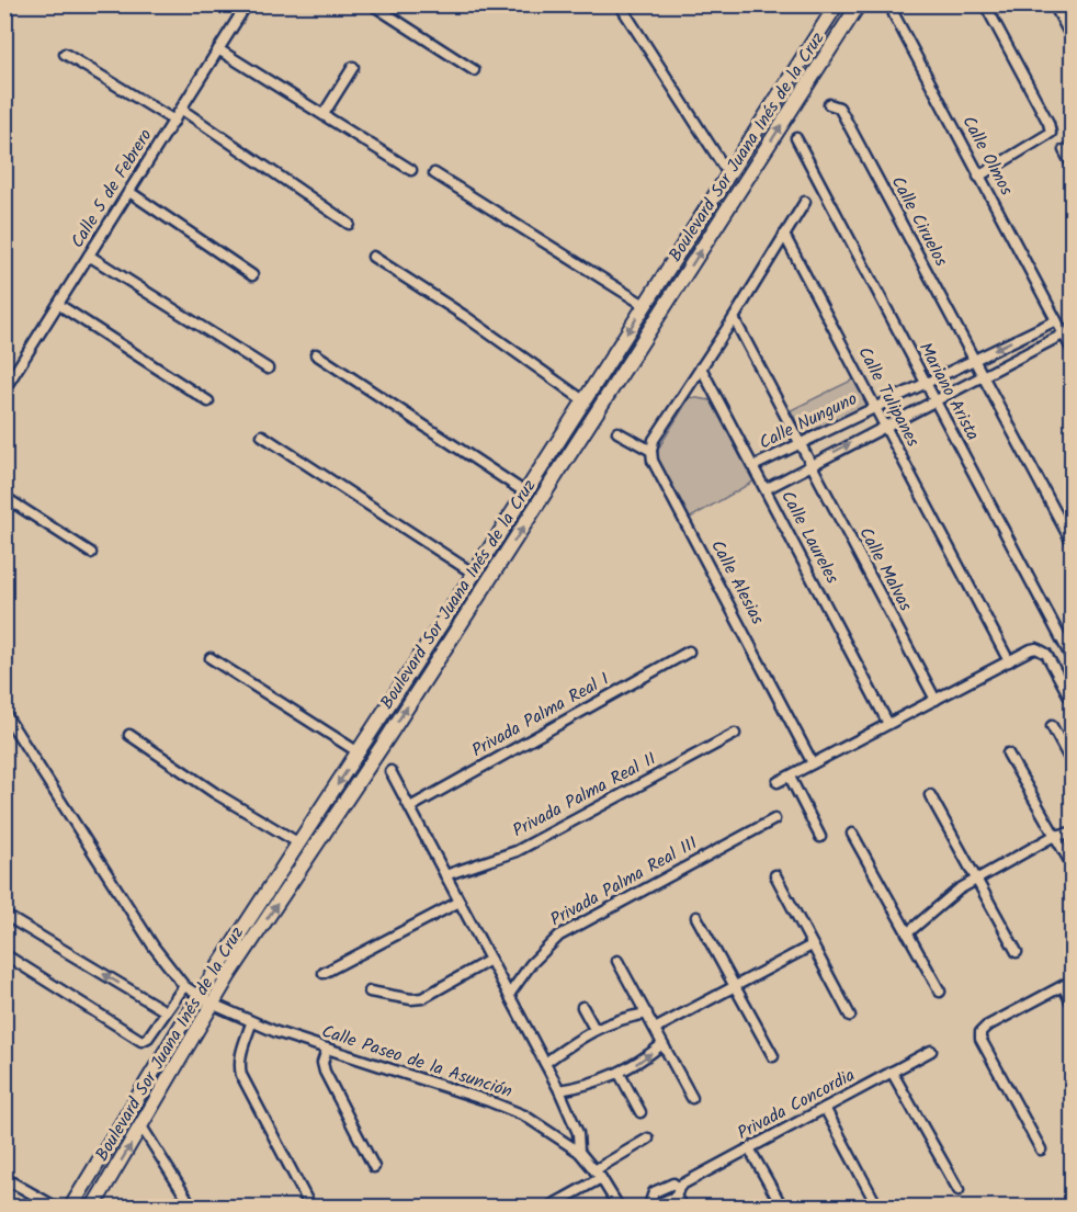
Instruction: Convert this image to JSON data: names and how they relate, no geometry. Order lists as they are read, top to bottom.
{
  "streets": {
    "main road": ["Boulevard Sor Juana Inés de la Cruz"],
    "street": [
      "Calle Olmos",
      "Calle 5 de Febrero",
      "Calle Ciruelos",
      "Mariano Arista",
      "Calle Tulipanes",
      "Calle Nunguno",
      "Calle Laureles",
      "Calle Malvas",
      "Calle Alesias",
      "Privada Palma Real I",
      "Privada Palma Real II",
      "Privada Palma Real III",
      "Calle Paseo de la Asunción",
      "Privada Concordia"
    ]
  },
  "crossings": [
    ["Boulevard Sor Juana Inés de la Cruz", "Calle Paseo de la Asunción"],
    ["Calle Olmos", "Calle Nunguno"],
    ["Calle Ciruelos", "Calle Nunguno"],
    ["Mariano Arista", "Calle Nunguno"],
    ["Calle Tulipanes", "Calle Nunguno"],
    ["Calle Nunguno", "Calle Laureles"],
    ["Calle Nunguno", "Calle Malvas"]
  ]
}
